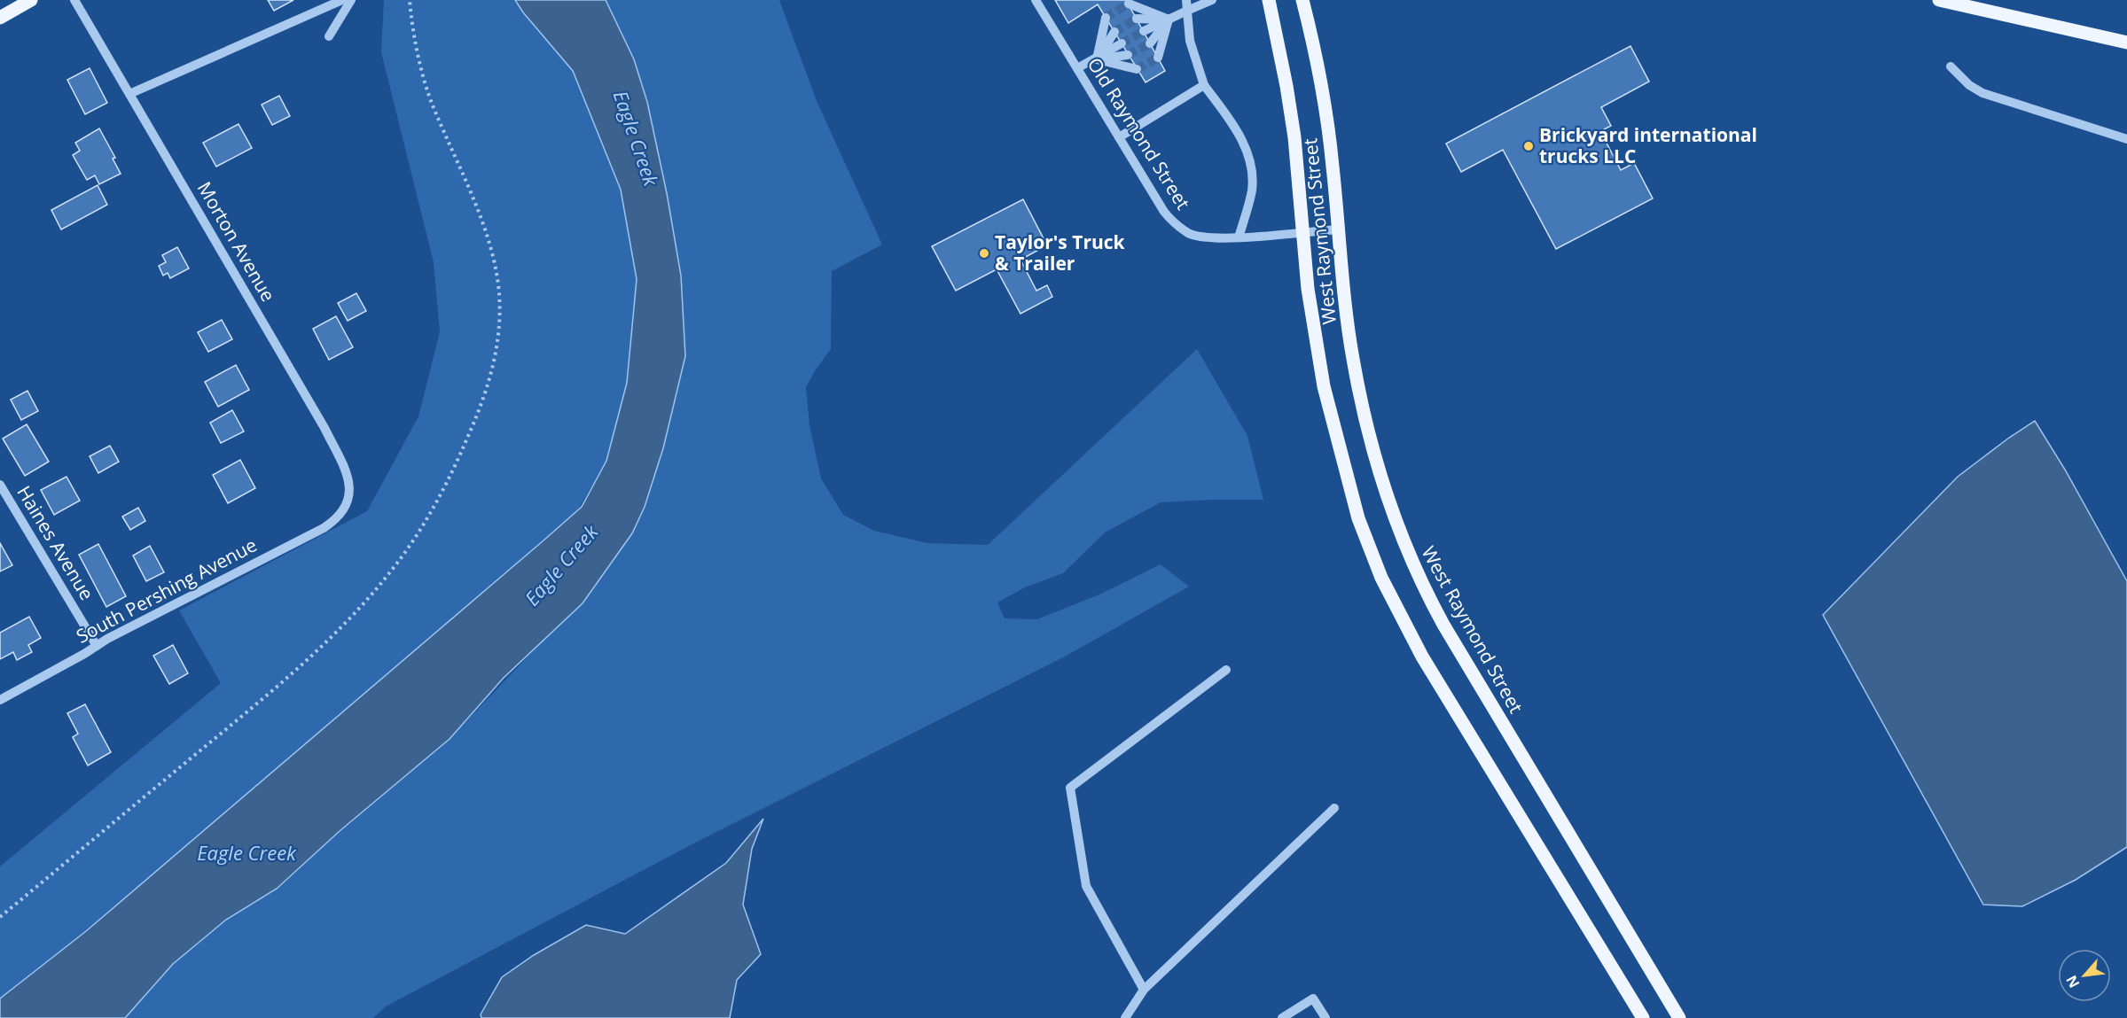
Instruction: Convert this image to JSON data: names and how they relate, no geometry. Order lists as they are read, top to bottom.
{
  "streets": {
    "main road": ["West Raymond Street"],
    "street": [
      "Old Raymond Street",
      "Morton Avenue",
      "Haines Avenue",
      "South Pershing Avenue"
    ]
  },
  "crossings": [
    ["Old Raymond Street", "West Raymond Street"],
    ["Morton Avenue", "South Pershing Avenue"],
    ["Haines Avenue", "South Pershing Avenue"]
  ],
  "water": ["Eagle Creek"],
  "places": ["Brickyard international trucks LLC", "Taylor's Truck & Trailer"],
  "north": "bottom left"
}
